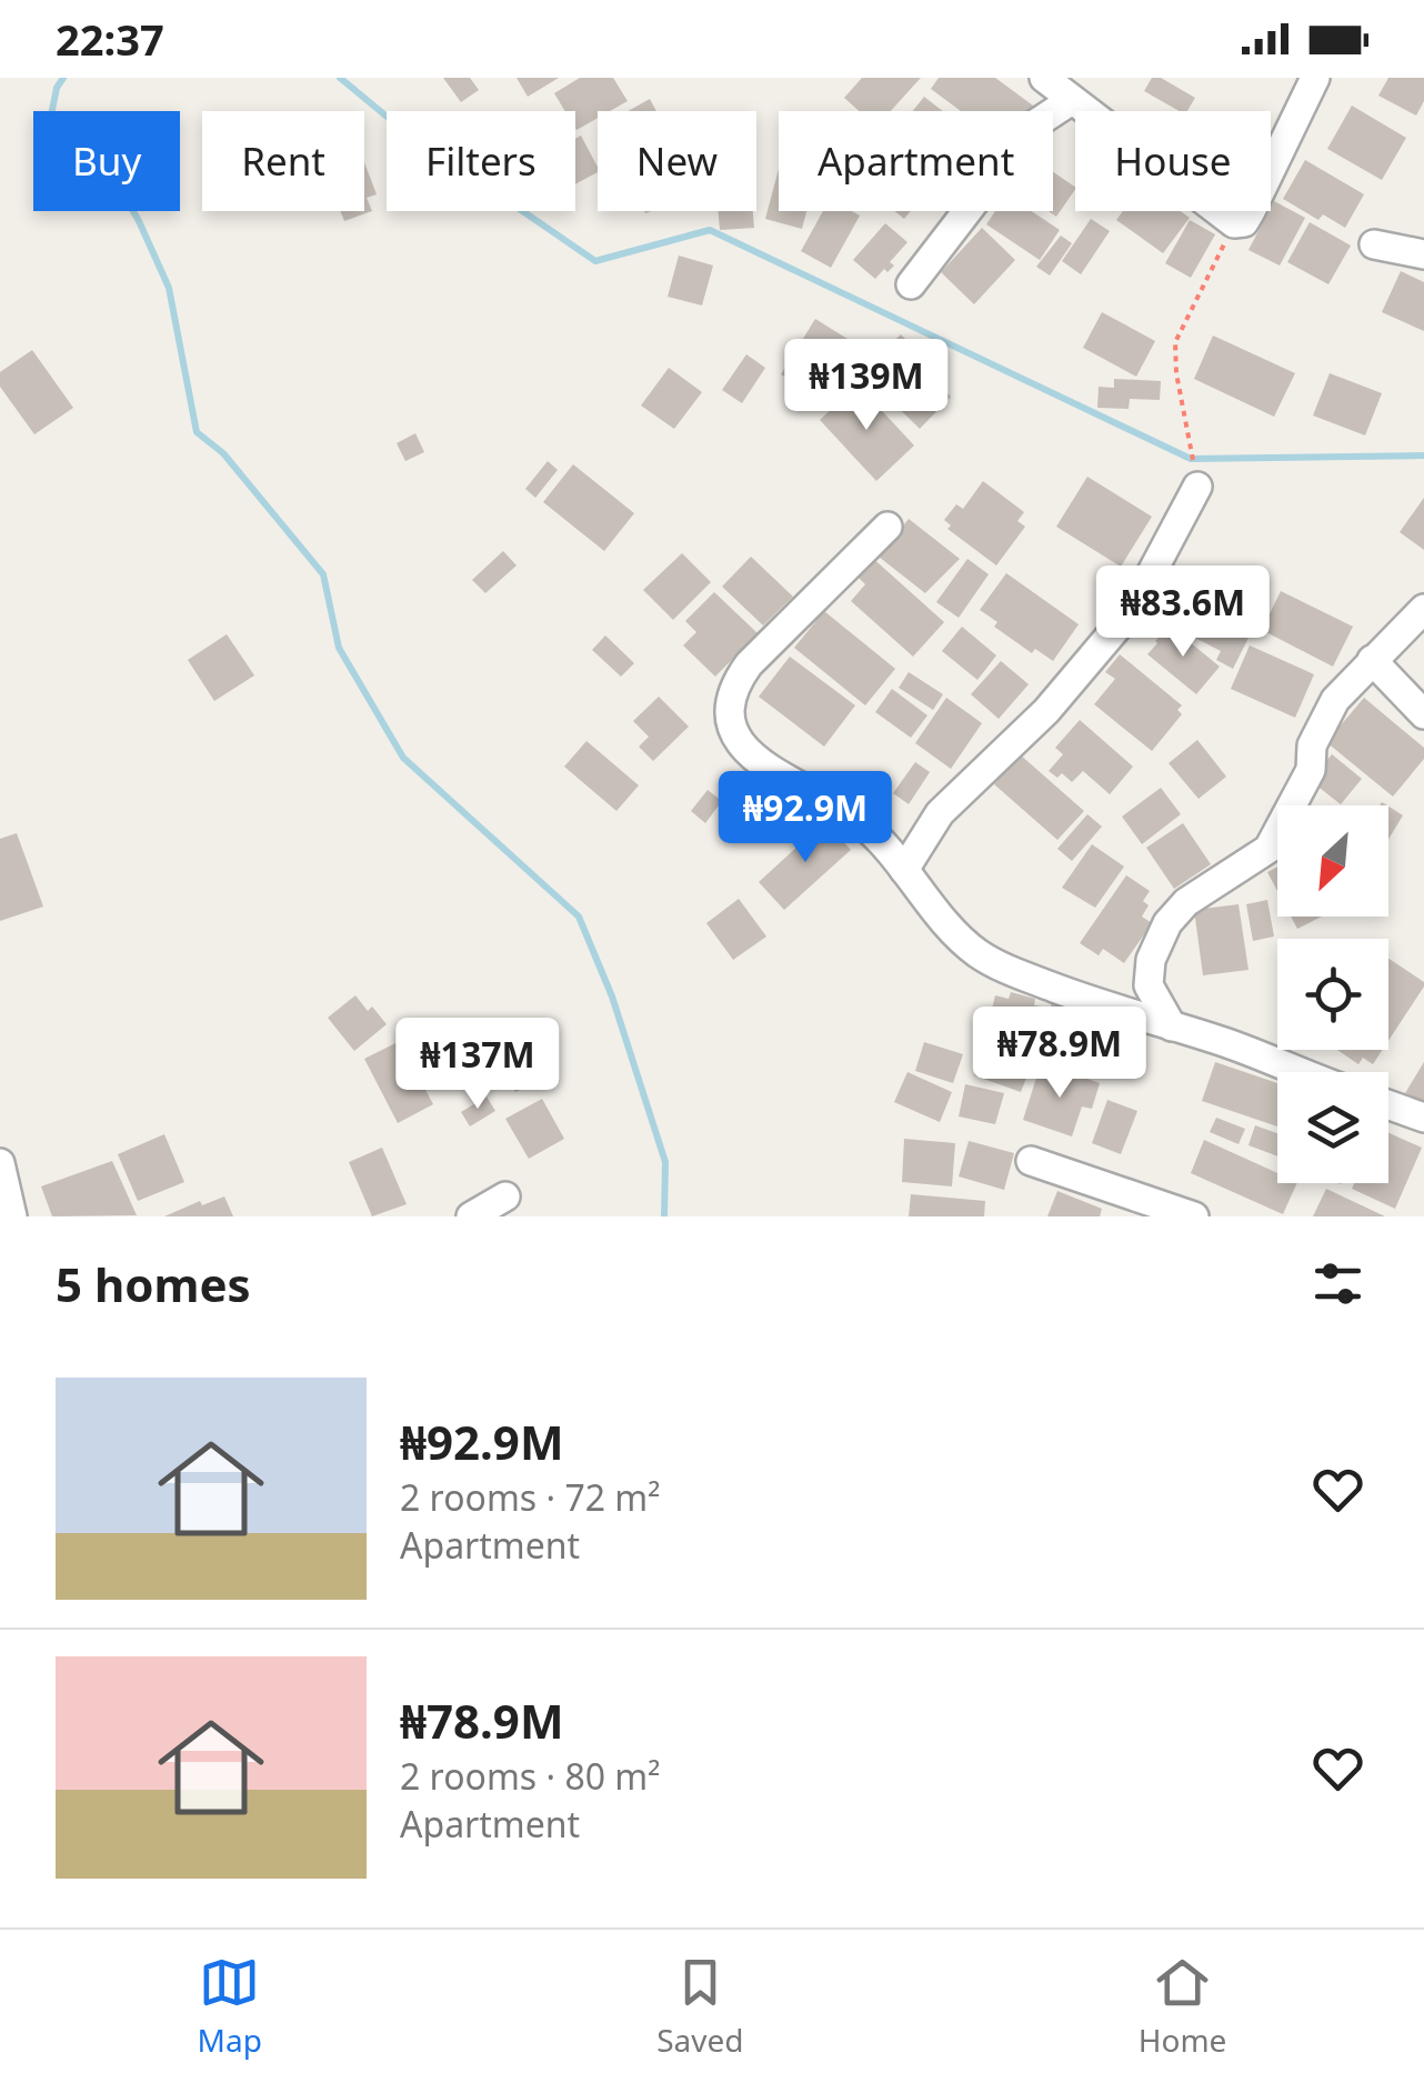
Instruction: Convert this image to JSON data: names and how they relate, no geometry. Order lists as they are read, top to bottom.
{
  "north": "bottom left",
  "page": {
    "status": "22:37",
    "chip": [
      "Buy",
      "Rent",
      "Filters",
      "New",
      "Apartment",
      "House"
    ],
    "price": [
      "₦139M",
      "₦83.6M",
      "₦92.9M",
      "₦78.9M",
      "₦137M"
    ],
    "heading": "5 homes",
    "list": [
      {
        "name": "₦92.9M",
        "note": "2 rooms · 72 m² · Apartment"
      },
      {
        "name": "₦78.9M",
        "note": "2 rooms · 80 m² · Apartment"
      }
    ],
    "tabs": ["Map", "Saved", "Home"]
  }
}
